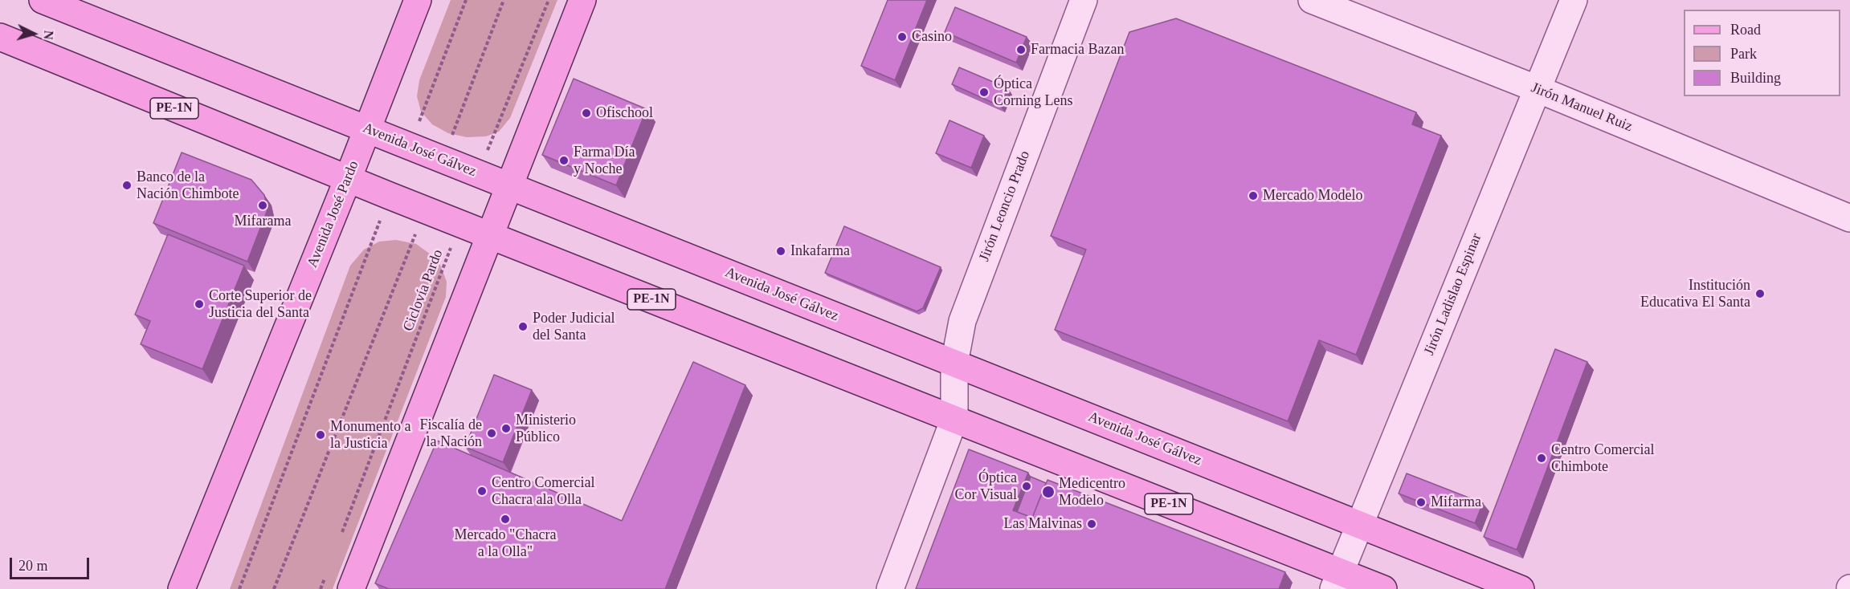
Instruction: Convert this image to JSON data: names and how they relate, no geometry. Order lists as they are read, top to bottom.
{
  "streets": {
    "main road": ["PE-1N", "Avenida José Gálvez", "Avenida José Pardo"],
    "street": ["Jirón Manuel Ruiz", "Jirón Leoncio Prado", "Jirón Ladislao Espinar"],
    "path": ["Ciclovía Pardo"]
  },
  "crossings": [
    ["Jirón Manuel Ruiz", "Jirón Ladislao Espinar"],
    ["PE-1N", "Jirón Leoncio Prado"],
    ["PE-1N", "Avenida José Pardo"],
    ["PE-1N", "Ciclovía Pardo"],
    ["PE-1N", "Jirón Ladislao Espinar"],
    ["Avenida José Gálvez", "Jirón Leoncio Prado"],
    ["Avenida José Gálvez", "Avenida José Pardo"],
    ["Avenida José Gálvez", "Jirón Ladislao Espinar"]
  ],
  "places": [
    "Casino",
    "Farmacia Bazan",
    "Óptica Corning Lens",
    "Ofischool",
    "Farma Día y Noche",
    "Banco de la Nación Chimbote",
    "Mercado Modelo",
    "Mifarama",
    "Inkafarma",
    "Institución Educativa El Santa",
    "Corte Superior de Justicia del Santa",
    "Poder Judicial del Santa",
    "Ministerio Público",
    "Fiscalía de la Nación",
    "Monumento a la Justicia",
    "Centro Comercial Chimbote",
    "Óptica Cor Visual",
    "Centro Comercial Chacra ala Olla",
    "Medicentro Modelo",
    "Mifarma",
    "Mercado \"Chacra a la Olla\"",
    "Las Malvinas"
  ],
  "legend": ["Road", "Park", "Building"],
  "scale_bar": "20 m",
  "north": "right"
}
